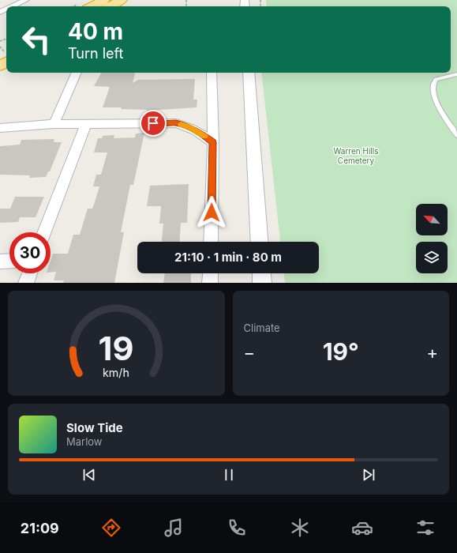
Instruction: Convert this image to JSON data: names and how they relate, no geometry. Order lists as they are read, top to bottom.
{
  "parks": ["Warren Hills Cemetery"],
  "north": "top left",
  "page": {
    "turn": ["40 m", "Turn left"],
    "limit": "30",
    "trip": "21:10 · 1 min · 80 m",
    "tile": "Climate",
    "heat": ["−", "19°", "+"],
    "song": ["Slow Tide", "Marlow"],
    "tabs": "21:09",
    "gauge": ["19", "km/h"]
  }
}
